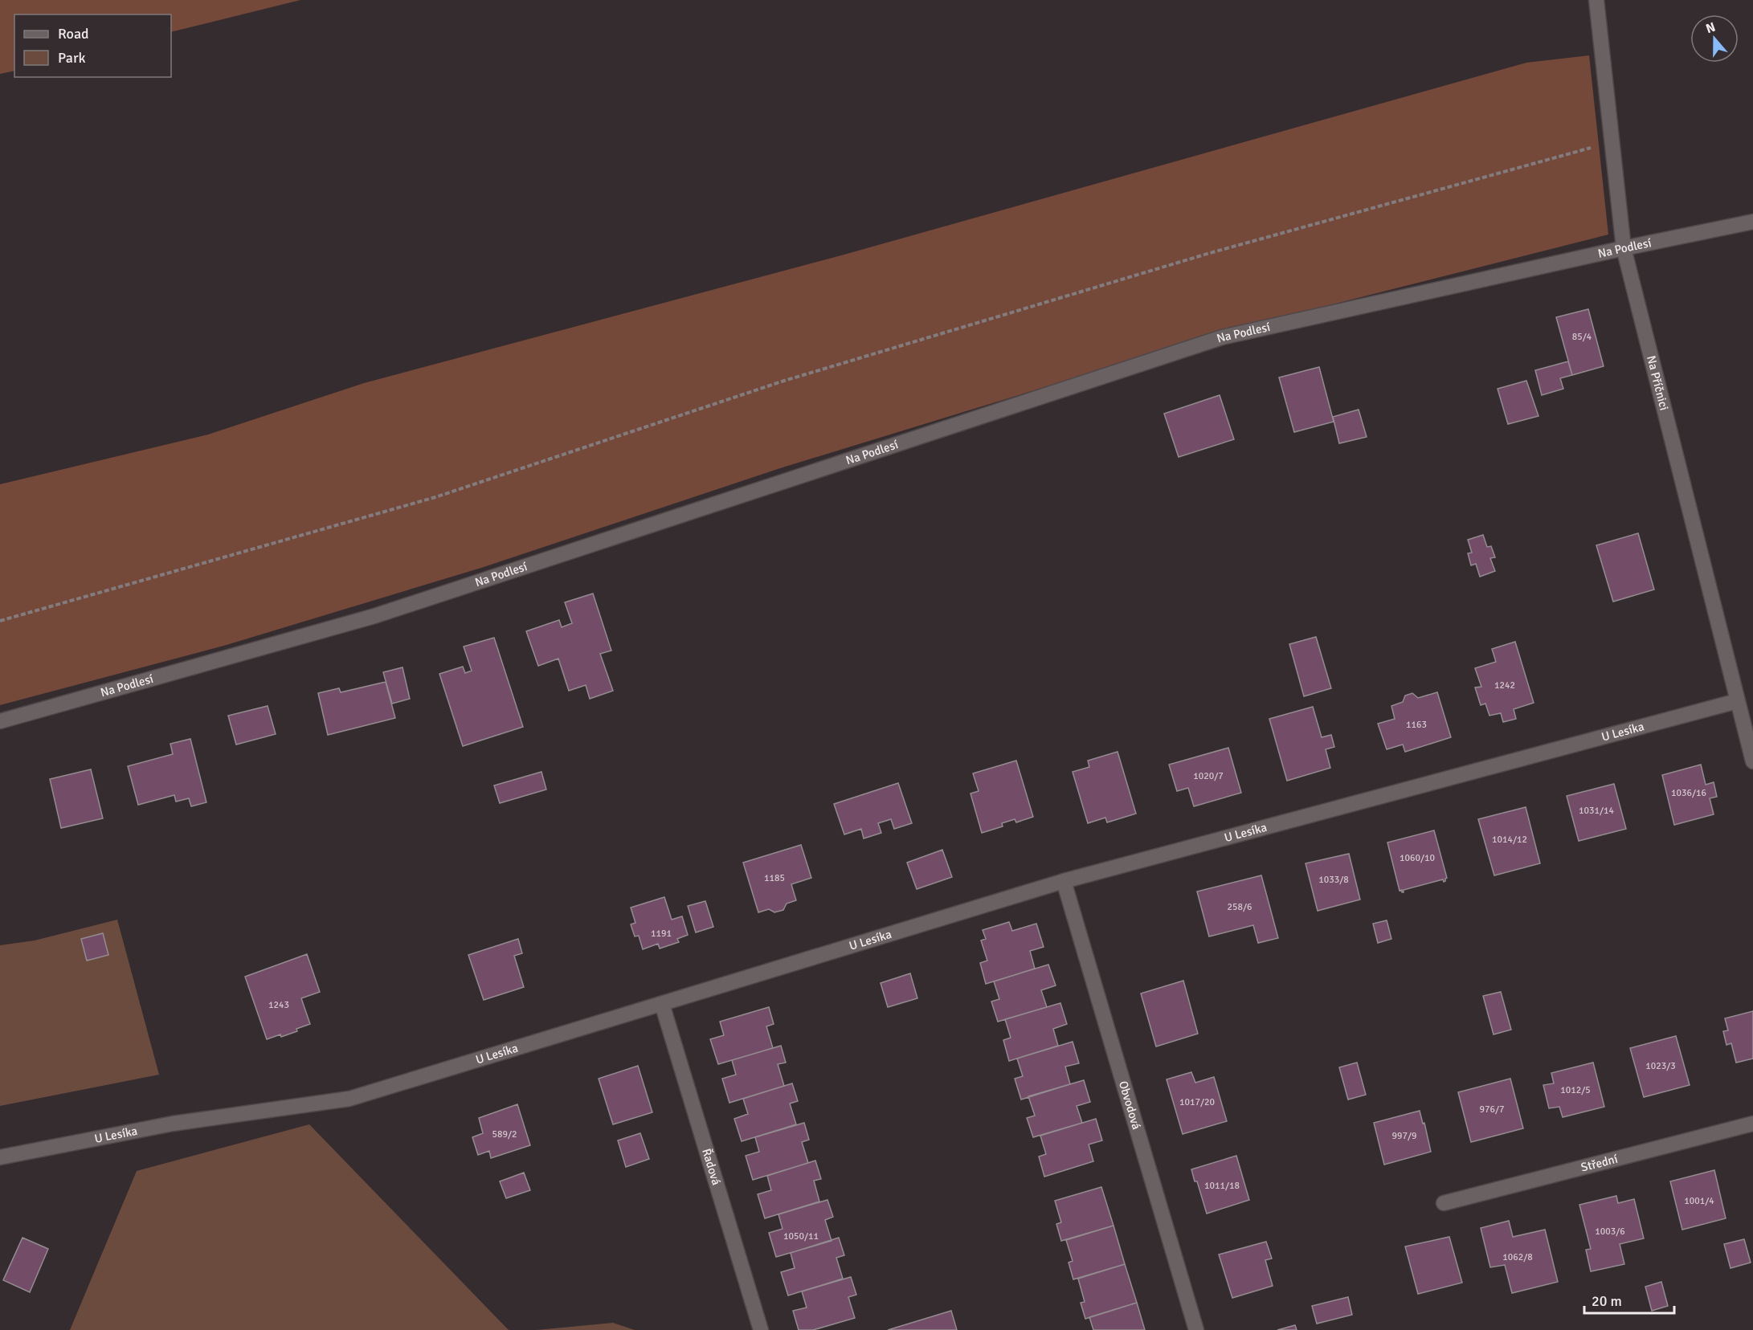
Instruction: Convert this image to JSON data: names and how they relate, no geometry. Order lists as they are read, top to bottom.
{
  "streets": {
    "street": [
      "Na Podlesí",
      "Na Příčnici",
      "U Lesíka",
      "Obvodová",
      "Střední",
      "Řadová"
    ]
  },
  "crossings": [
    ["Na Podlesí", "Na Příčnici"],
    ["Na Příčnici", "U Lesíka"],
    ["U Lesíka", "Obvodová"],
    ["U Lesíka", "Řadová"]
  ],
  "house_numbers": [
    "85/4",
    "1242",
    "1163",
    "1020/7",
    "1036/16",
    "1031/14",
    "1014/12",
    "1060/10",
    "1185",
    "1033/8",
    "258/6",
    "1191",
    "1243",
    "1023/3",
    "1012/5",
    "1017/20",
    "976/7",
    "589/2",
    "997/9",
    "1011/18",
    "1001/4",
    "1003/6",
    "1050/11",
    "1062/8"
  ],
  "legend": ["Road", "Park"],
  "scale_bar": "20 m",
  "north": "top"
}
